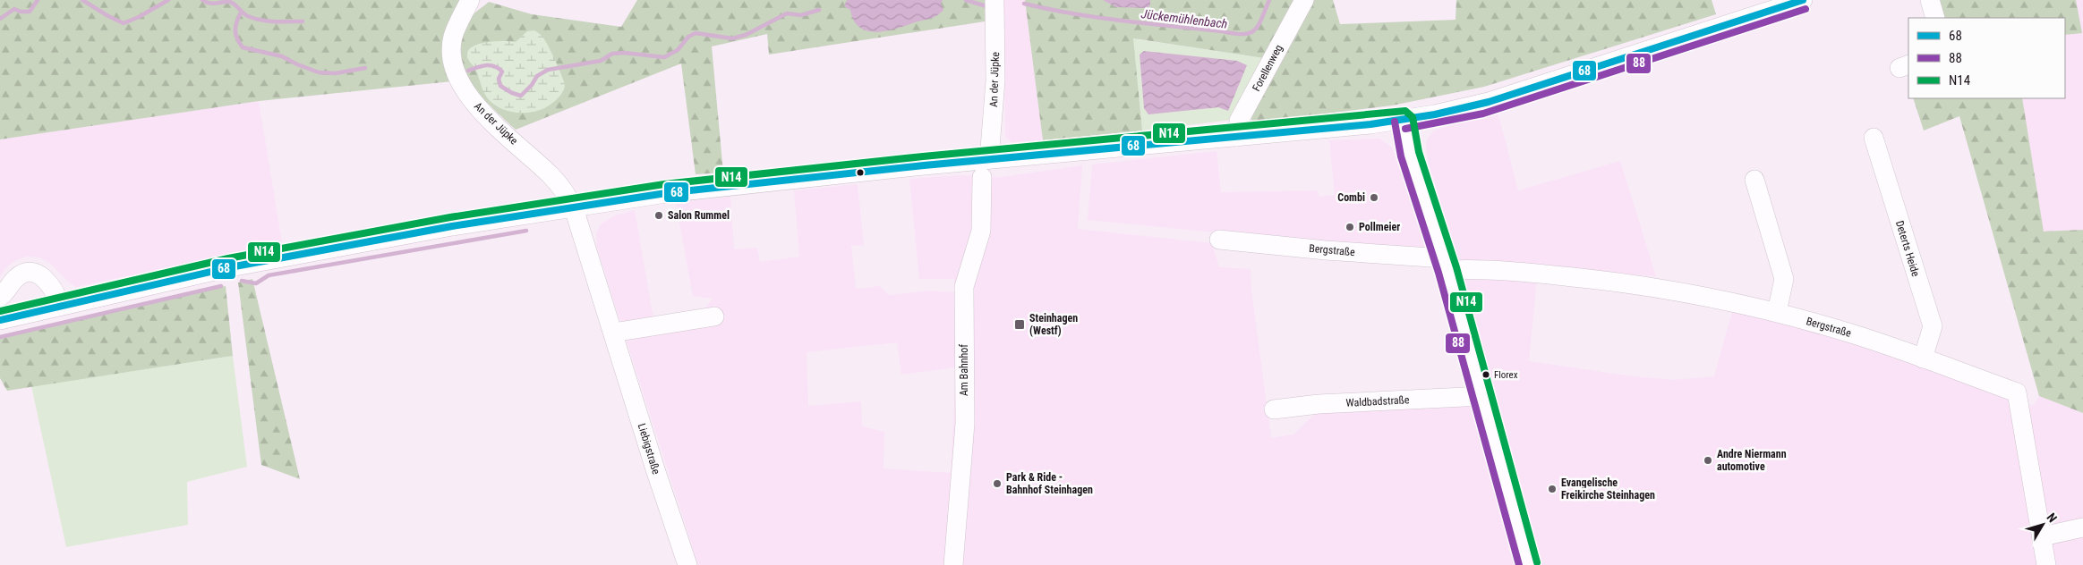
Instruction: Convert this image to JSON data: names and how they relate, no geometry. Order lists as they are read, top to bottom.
{
  "streets": {
    "street": [
      "Forellenweg",
      "An der Jüpke",
      "Deterts Heide",
      "Bergstraße",
      "Am Bahnhof",
      "Waldbadstraße",
      "Liebigstraße"
    ]
  },
  "crossings": [
    ["An der Jüpke", "Liebigstraße"],
    ["Deterts Heide", "Bergstraße"]
  ],
  "water": ["Jückemühlenbach"],
  "places": {
    "other": [
      "Combi",
      "Salon Rummel",
      "Pollmeier",
      "Florex",
      "Andre Niermann automotive",
      "Park & Ride - Bahnhof Steinhagen",
      "Evangelische Freikirche Steinhagen"
    ],
    "transit": ["Steinhagen (Westf)"]
  },
  "lines": ["transit line 68", "transit line 88", "transit line N14"],
  "legend": ["68", "88", "N14"],
  "north": "top right"
}
